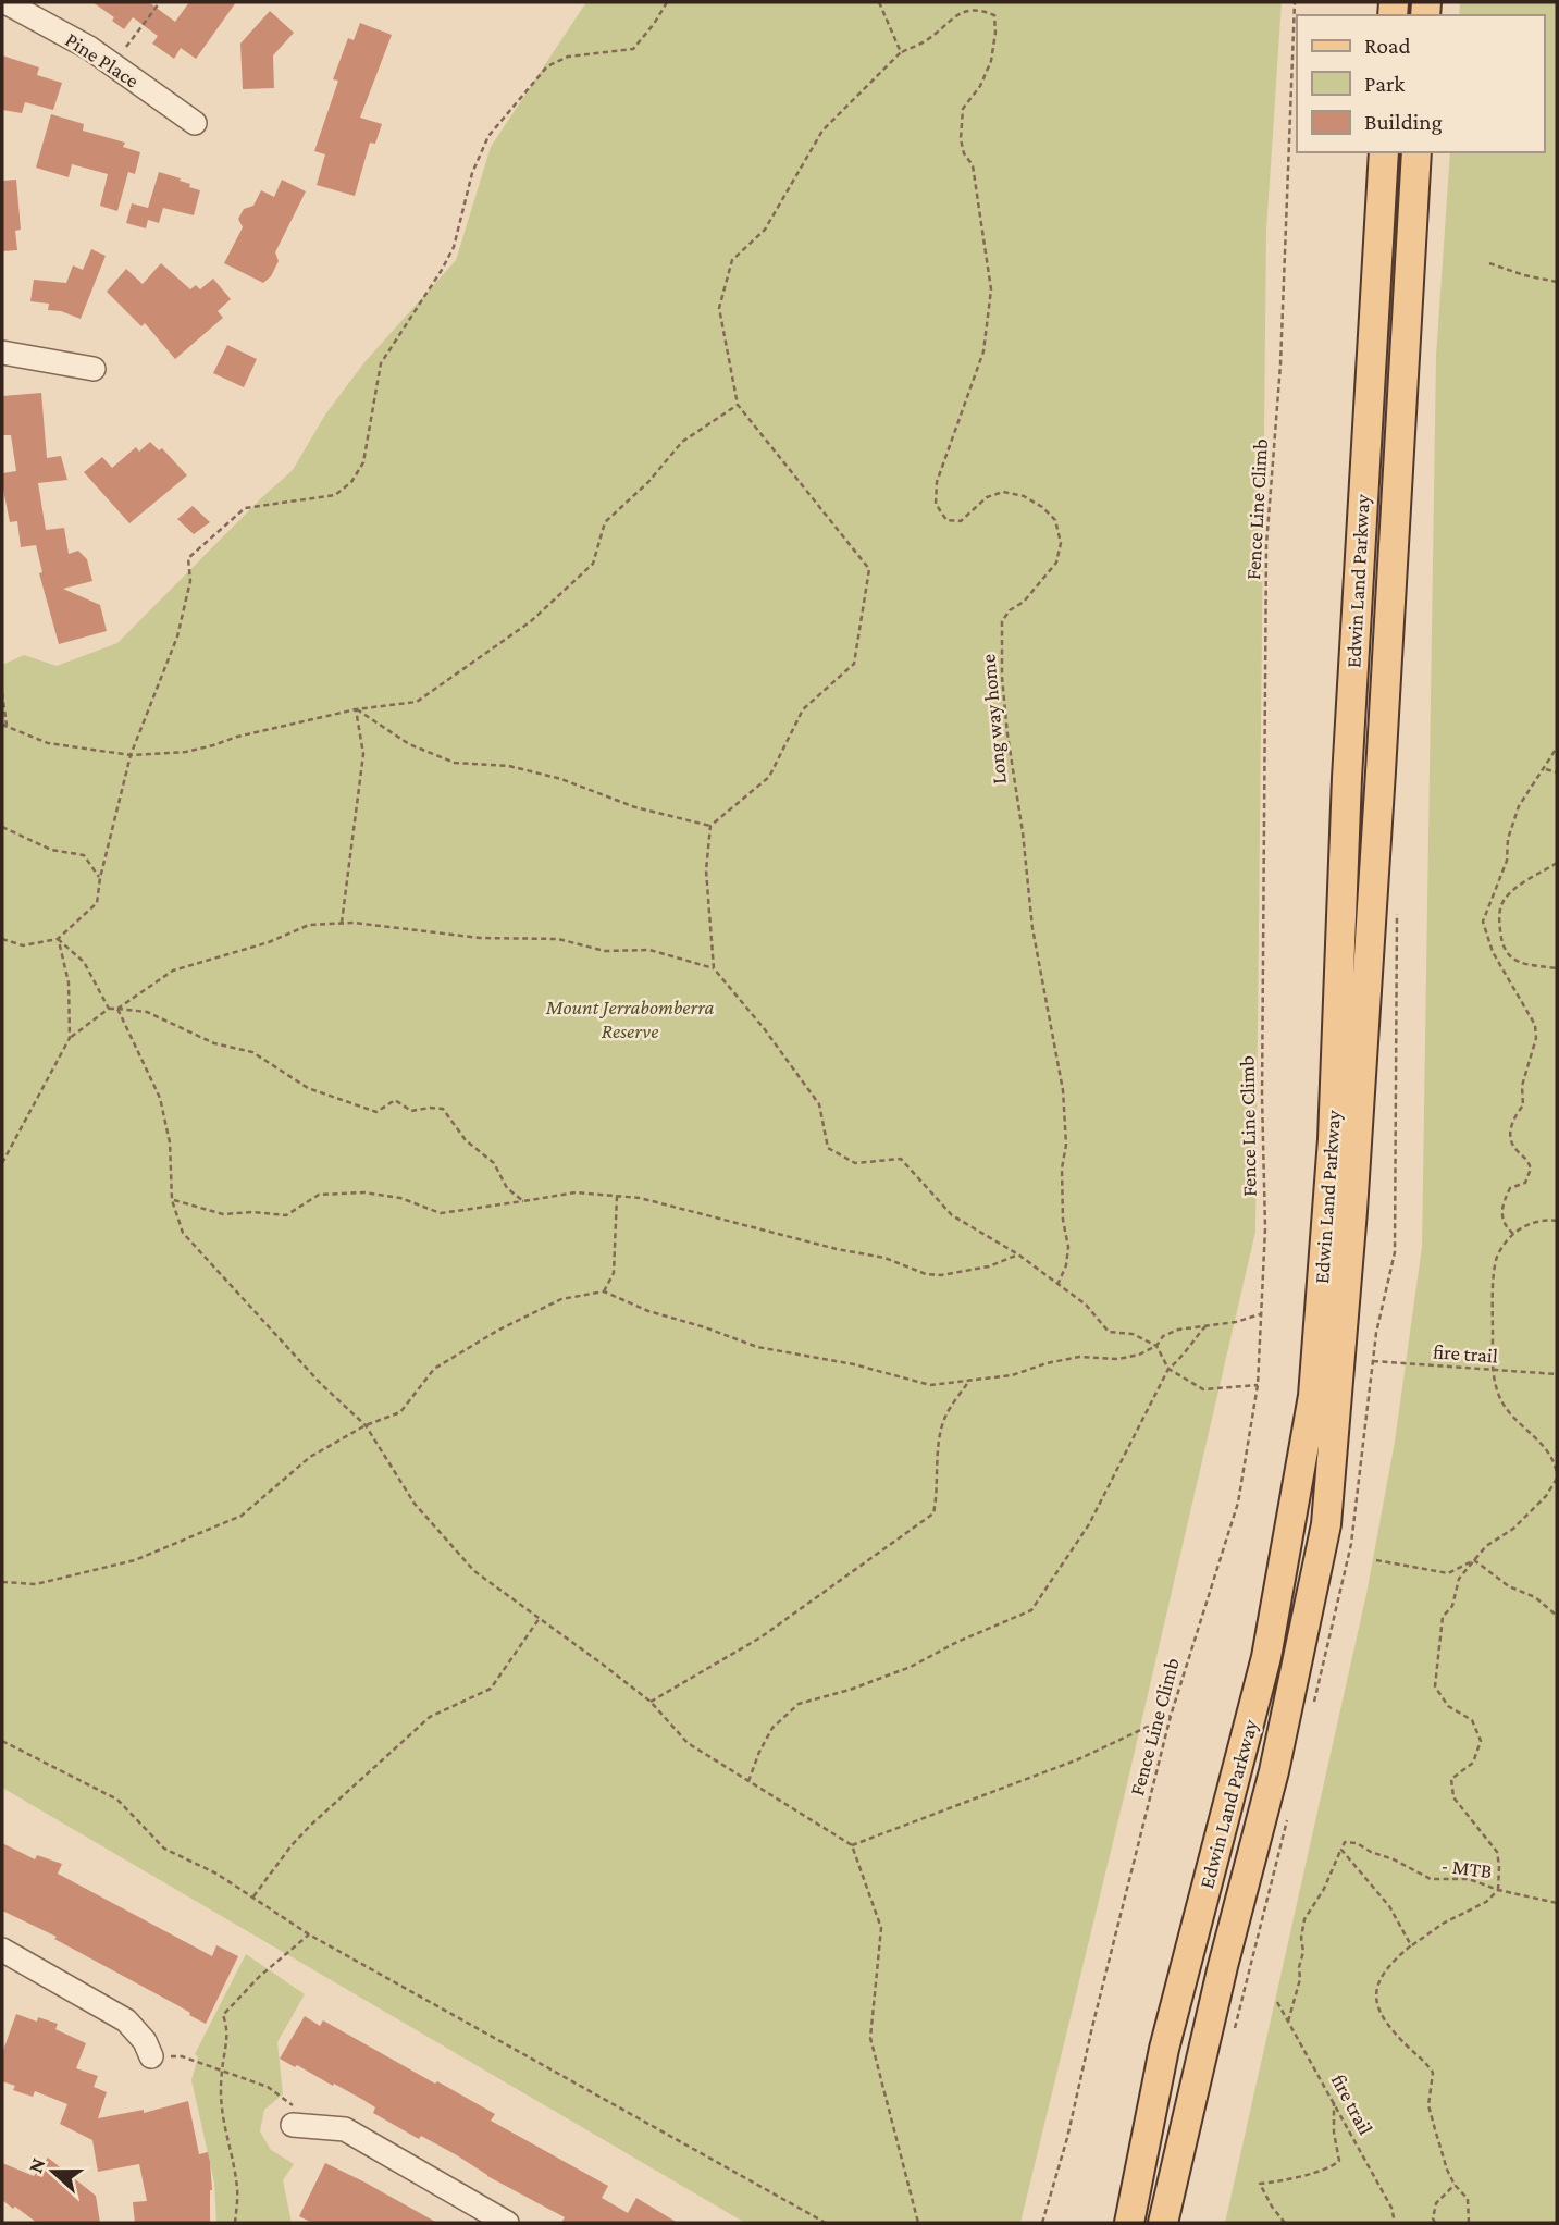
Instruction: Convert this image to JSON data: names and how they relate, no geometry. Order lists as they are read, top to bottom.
{
  "streets": {
    "main road": ["Edwin Land Parkway"],
    "street": ["Pine Place"],
    "path": [
      "Fence Line Climb",
      "Long way home",
      "fire trail",
      "- MTB"
    ]
  },
  "parks": ["Mount Jerrabomberra Reserve"],
  "legend": ["Road", "Park", "Building"],
  "north": "left"
}
